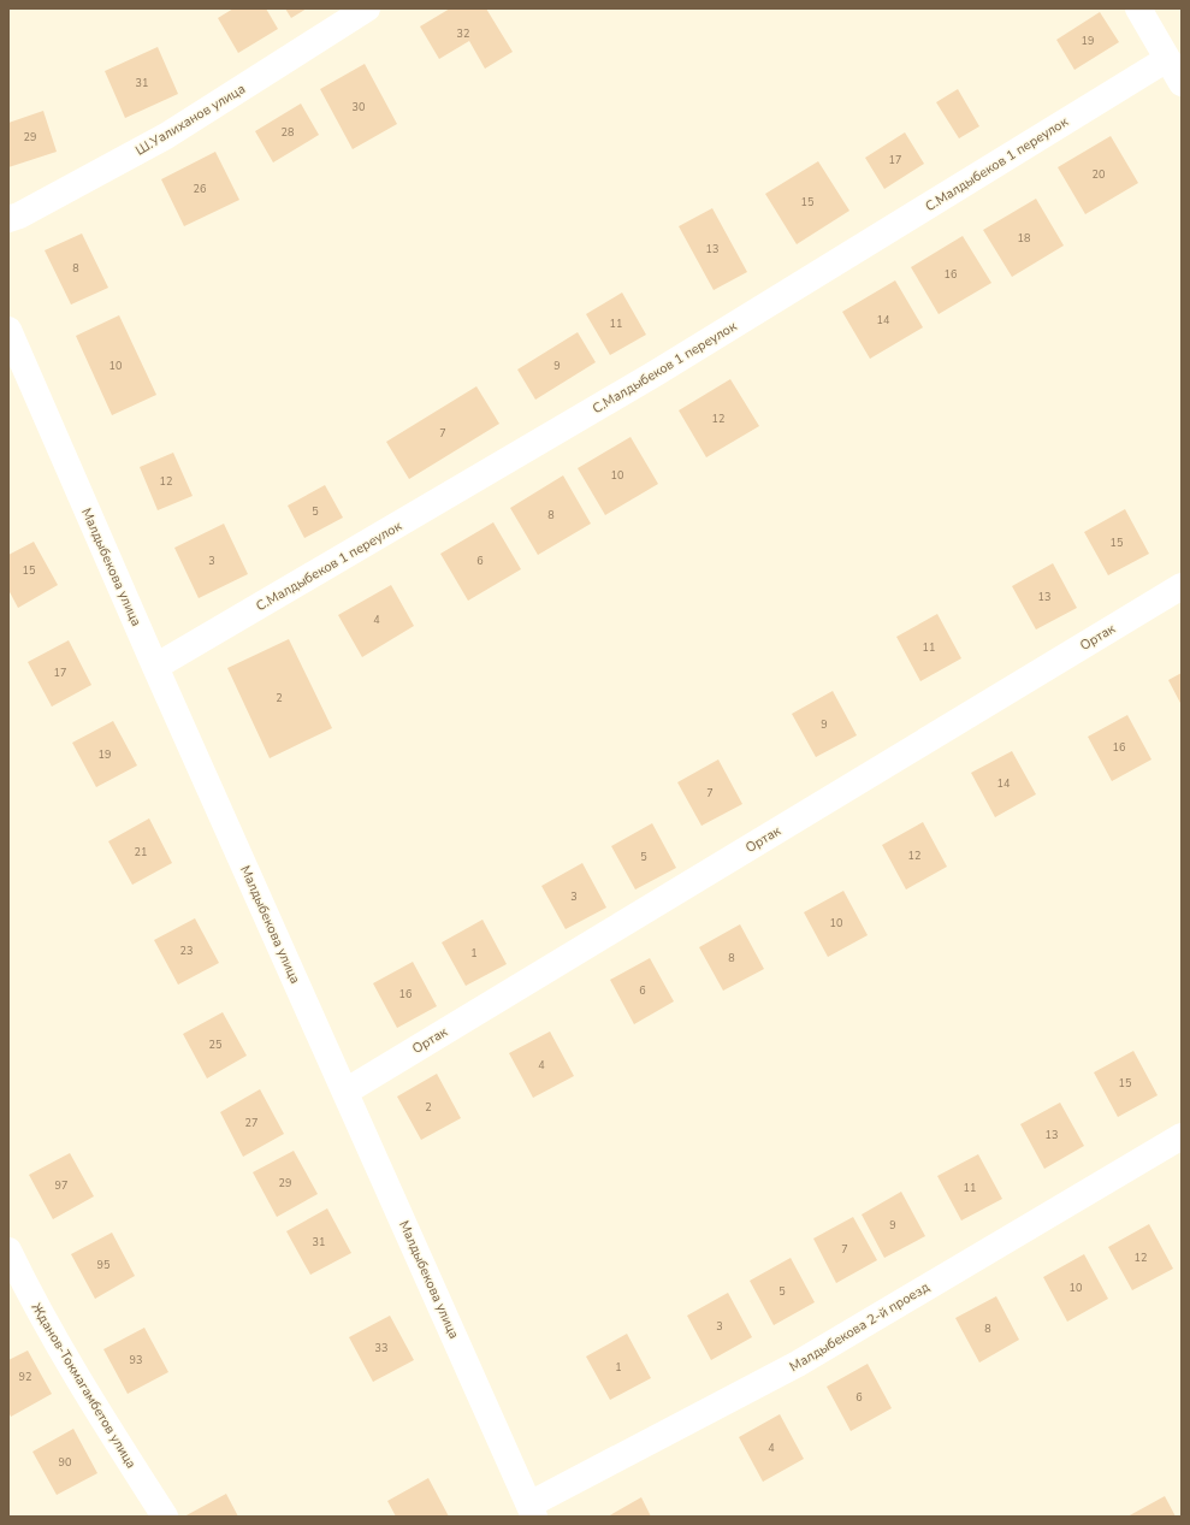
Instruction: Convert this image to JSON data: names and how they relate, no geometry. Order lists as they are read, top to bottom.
{
  "streets": {
    "street": [
      "Ш.Уалиханов улица",
      "С.Малдыбеков 1 переулок",
      "Малдыбекова улица",
      "Ортак",
      "Малдыбекова 2-й проезд",
      "Жданов-Токмагамбетов улица"
    ]
  },
  "crossings": [
    ["С.Малдыбеков 1 переулок", "Малдыбекова улица"],
    ["Малдыбекова улица", "Ортак"],
    ["Малдыбекова улица", "Малдыбекова 2-й проезд"]
  ],
  "house_numbers": [
    "32",
    "19",
    "31",
    "30",
    "28",
    "29",
    "17",
    "20",
    "26",
    "15",
    "18",
    "13",
    "8",
    "16",
    "14",
    "11",
    "10",
    "9",
    "12",
    "7",
    "10",
    "12",
    "5",
    "8",
    "15",
    "3",
    "6",
    "15",
    "13",
    "4",
    "11",
    "17",
    "2",
    "9",
    "16",
    "19",
    "14",
    "7",
    "21",
    "12",
    "5",
    "3",
    "10",
    "23",
    "1",
    "8",
    "6",
    "16",
    "25",
    "4",
    "15",
    "2",
    "27",
    "13",
    "29",
    "97",
    "11",
    "9",
    "31",
    "7",
    "12",
    "95",
    "10",
    "5",
    "3",
    "8",
    "33",
    "93",
    "1",
    "92",
    "6",
    "4",
    "90"
  ]
}
